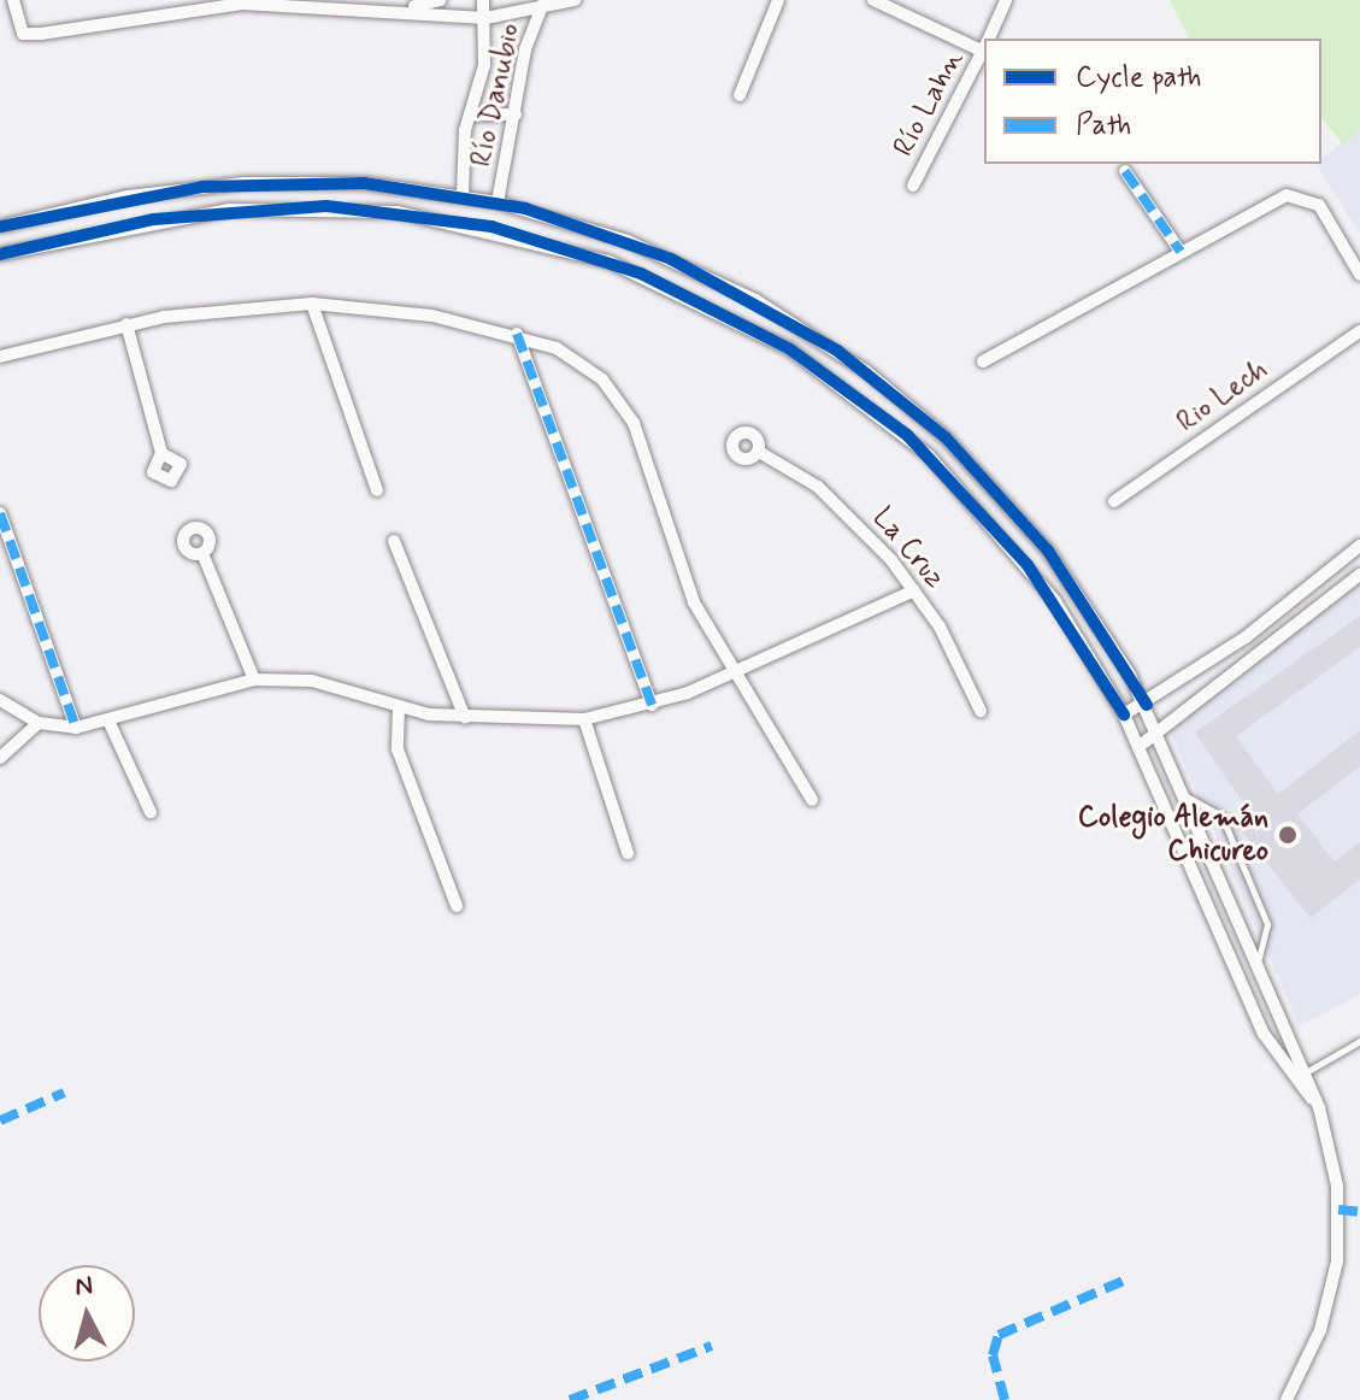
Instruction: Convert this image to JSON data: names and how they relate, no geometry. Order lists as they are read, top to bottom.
{
  "streets": {
    "street": [
      "Río Danubio",
      "Río Lahn",
      "Rio Lech",
      "La Cruz"
    ]
  },
  "places": ["Colegio Alemán Chicureo"],
  "legend": ["Cycle path", "Path"],
  "north": "top"
}
